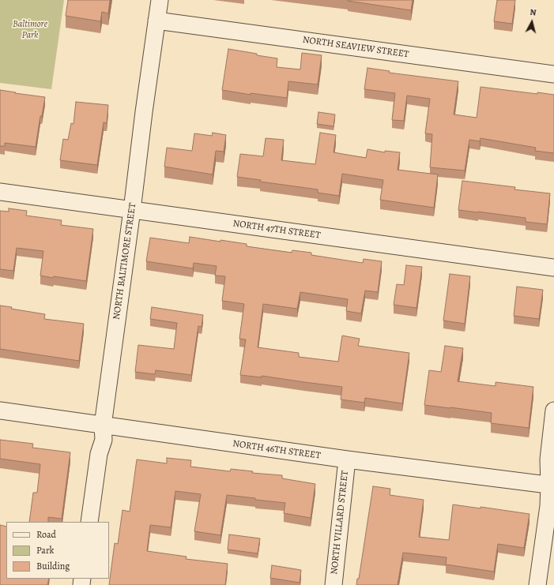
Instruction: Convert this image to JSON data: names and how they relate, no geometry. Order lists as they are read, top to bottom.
{
  "streets": {
    "street": [
      "NORTH SEAVIEW STREET",
      "NORTH 47TH STREET",
      "NORTH BALTIMORE STREET",
      "NORTH 46TH STREET",
      "NORTH VILLARD STREET"
    ]
  },
  "crossings": [
    ["NORTH SEAVIEW STREET", "NORTH BALTIMORE STREET"],
    ["NORTH 47TH STREET", "NORTH BALTIMORE STREET"],
    ["NORTH BALTIMORE STREET", "NORTH 46TH STREET"],
    ["NORTH 46TH STREET", "NORTH VILLARD STREET"]
  ],
  "parks": ["Baltimore Park"],
  "legend": ["Road", "Park", "Building"],
  "north": "top"
}
